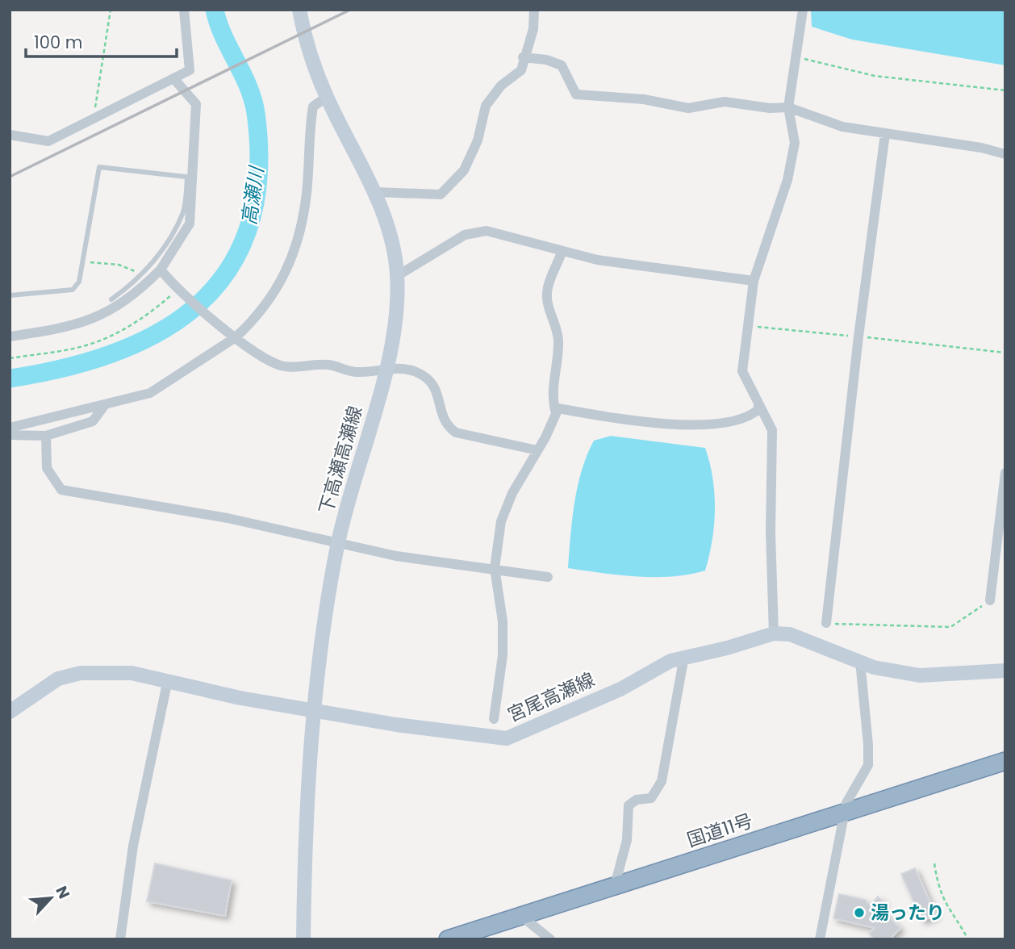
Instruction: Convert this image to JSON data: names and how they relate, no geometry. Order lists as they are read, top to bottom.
{
  "streets": {
    "highway": ["国道11号"],
    "main road": ["下高瀬高瀬線", "宮尾高瀬線"]
  },
  "crossings": [
    ["下高瀬高瀬線", "宮尾高瀬線"]
  ],
  "water": ["高瀬川"],
  "places": ["湯ったり"],
  "scale_bar": "100 m",
  "north": "top right"
}
